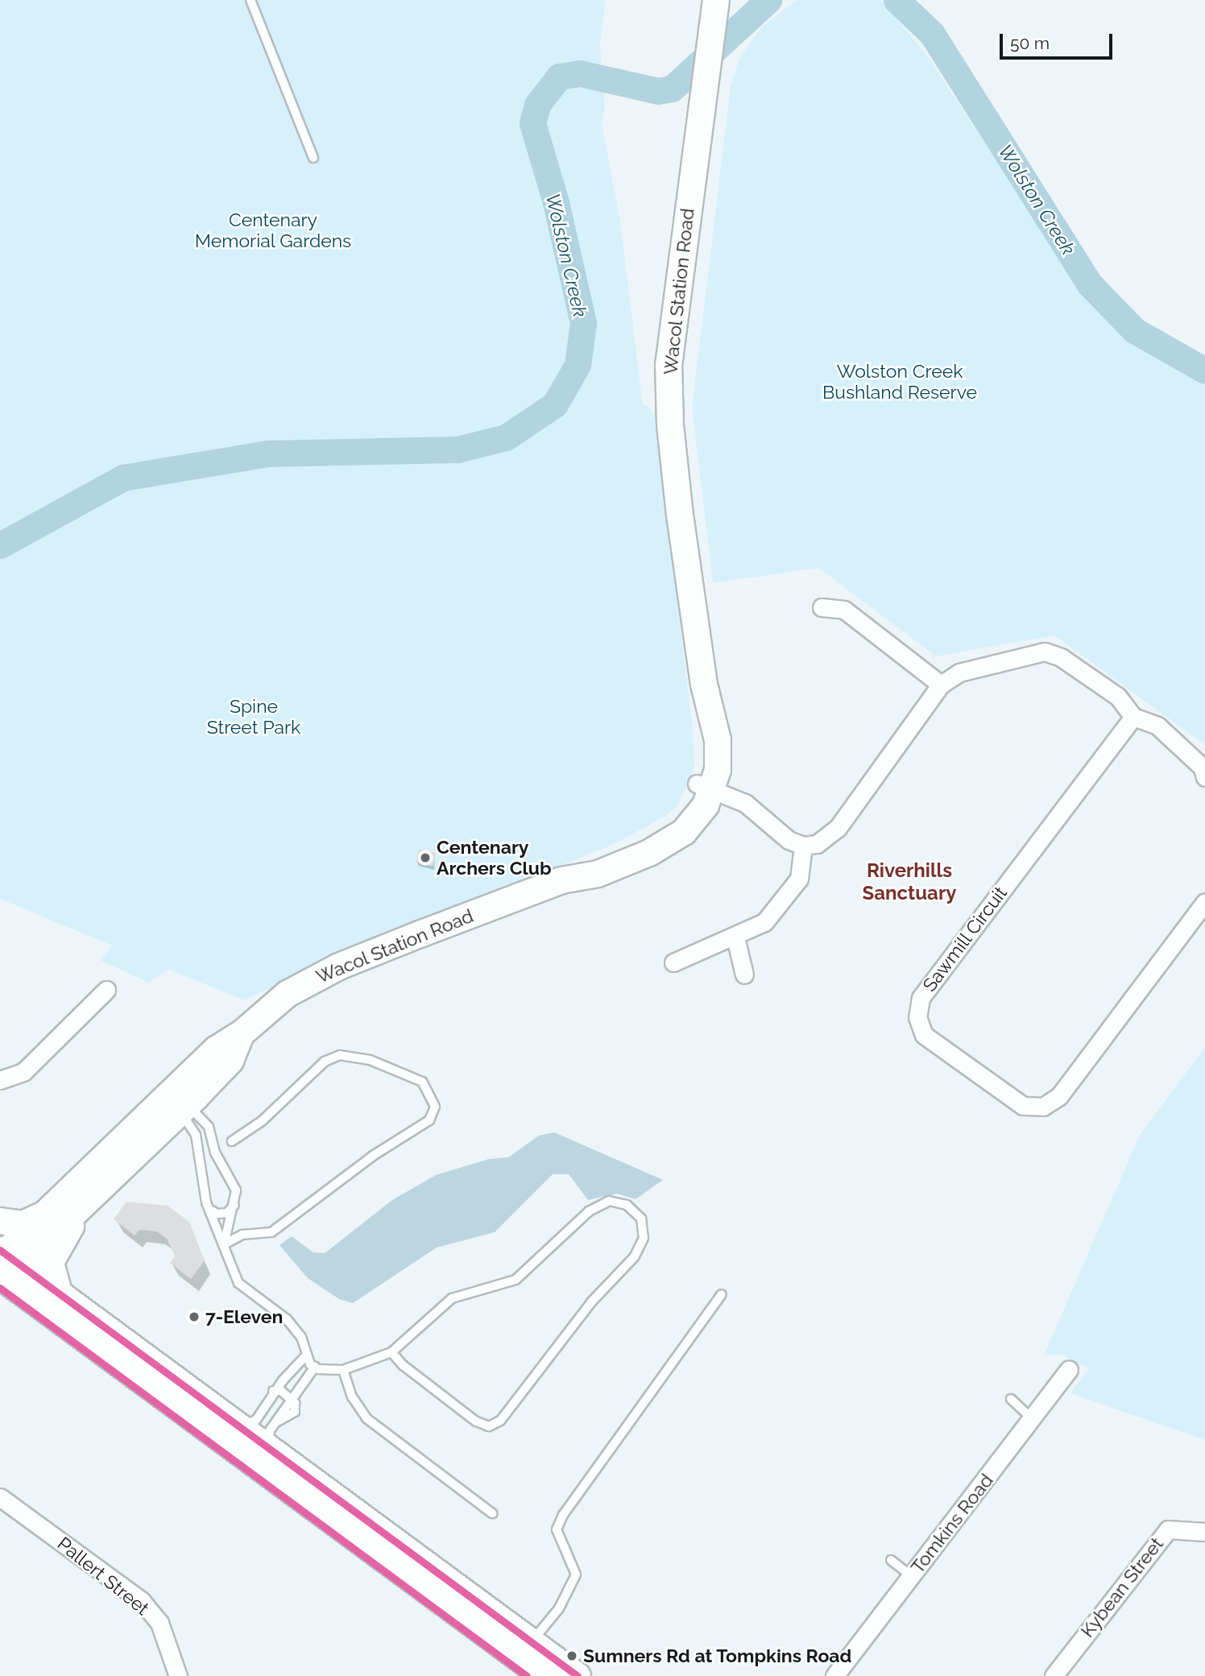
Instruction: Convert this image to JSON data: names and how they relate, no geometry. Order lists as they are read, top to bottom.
{
  "streets": {
    "main road": ["Wacol Station Road"],
    "street": [
      "Sawmill Circuit",
      "Tomkins Road",
      "Pallert Street",
      "Kybean Street"
    ]
  },
  "districts": ["Riverhills Sanctuary"],
  "water": ["Wolston Creek"],
  "parks": ["Centenary Memorial Gardens", "Wolston Creek Bushland Reserve", "Spine Street Park"],
  "places": ["Centenary Archers Club", "7-Eleven", "Sumners Rd at Tompkins Road"],
  "scale_bar": "50 m"
}
